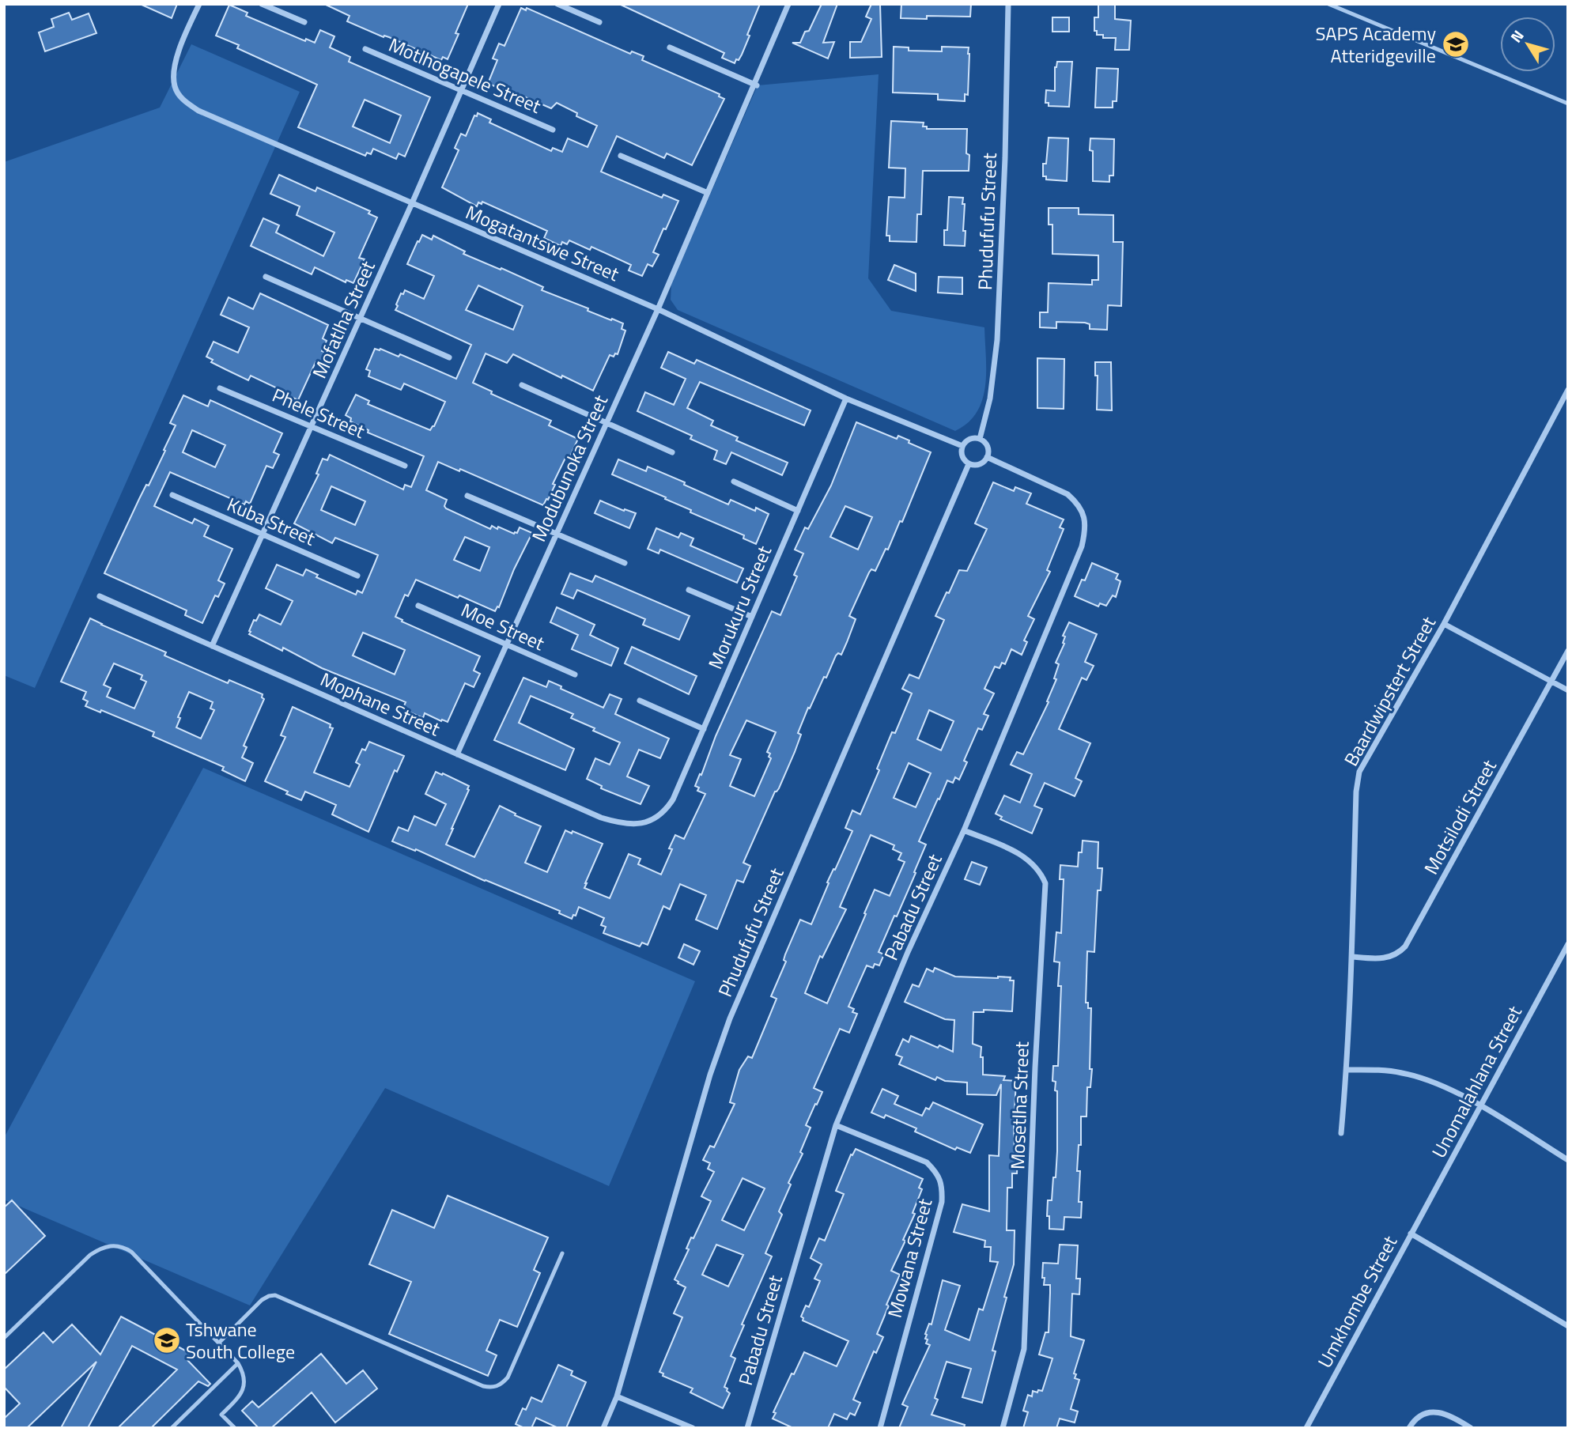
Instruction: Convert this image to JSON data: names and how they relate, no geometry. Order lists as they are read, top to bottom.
{
  "streets": {
    "street": [
      "Motlhogapele Street",
      "Phudufufu Street",
      "Mogatantswe Street",
      "Mofatlha Street",
      "Phele Street",
      "Modubunoka Street",
      "Kuba Street",
      "Morukuru Street",
      "Moe Street",
      "Baardwipstert Street",
      "Mophane Street",
      "Motsilodi Street",
      "Pabadu Street",
      "Unomalahlana Street",
      "Mosetlha Street",
      "Mowana Street",
      "Umkhombe Street"
    ]
  },
  "crossings": [
    ["Motlhogapele Street", "Mofatlha Street"],
    ["Phudufufu Street", "Mogatantswe Street"],
    ["Phudufufu Street", "Pabadu Street"],
    ["Mogatantswe Street", "Mofatlha Street"],
    ["Mogatantswe Street", "Modubunoka Street"],
    ["Mogatantswe Street", "Morukuru Street"],
    ["Mogatantswe Street", "Pabadu Street"],
    ["Mofatlha Street", "Phele Street"],
    ["Mofatlha Street", "Kuba Street"],
    ["Mofatlha Street", "Mophane Street"],
    ["Modubunoka Street", "Moe Street"],
    ["Modubunoka Street", "Mophane Street"],
    ["Morukuru Street", "Mophane Street"],
    ["Baardwipstert Street", "Motsilodi Street"],
    ["Pabadu Street", "Mosetlha Street"],
    ["Pabadu Street", "Mowana Street"],
    ["Unomalahlana Street", "Umkhombe Street"]
  ],
  "places": {
    "school or university": ["SAPS Academy Atteridgeville", "Tshwane South College"]
  },
  "north": "top left"
}
